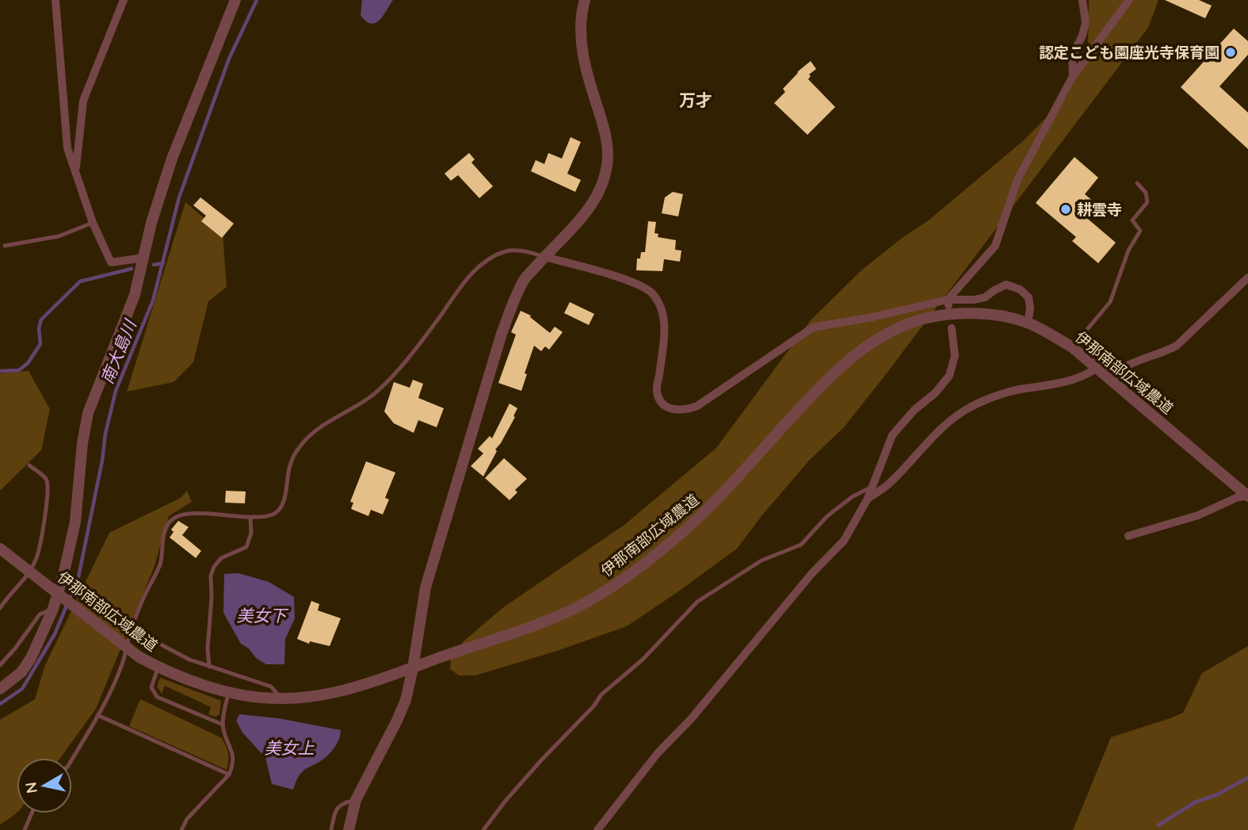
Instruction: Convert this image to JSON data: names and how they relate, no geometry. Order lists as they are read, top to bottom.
{
  "streets": {
    "street": ["伊那南部広域農道"]
  },
  "districts": ["万才"],
  "water": ["南大島川", "美女下", "美女上"],
  "places": ["認定こども園座光寺保育園", "耕雲寺"],
  "north": "left"
}
